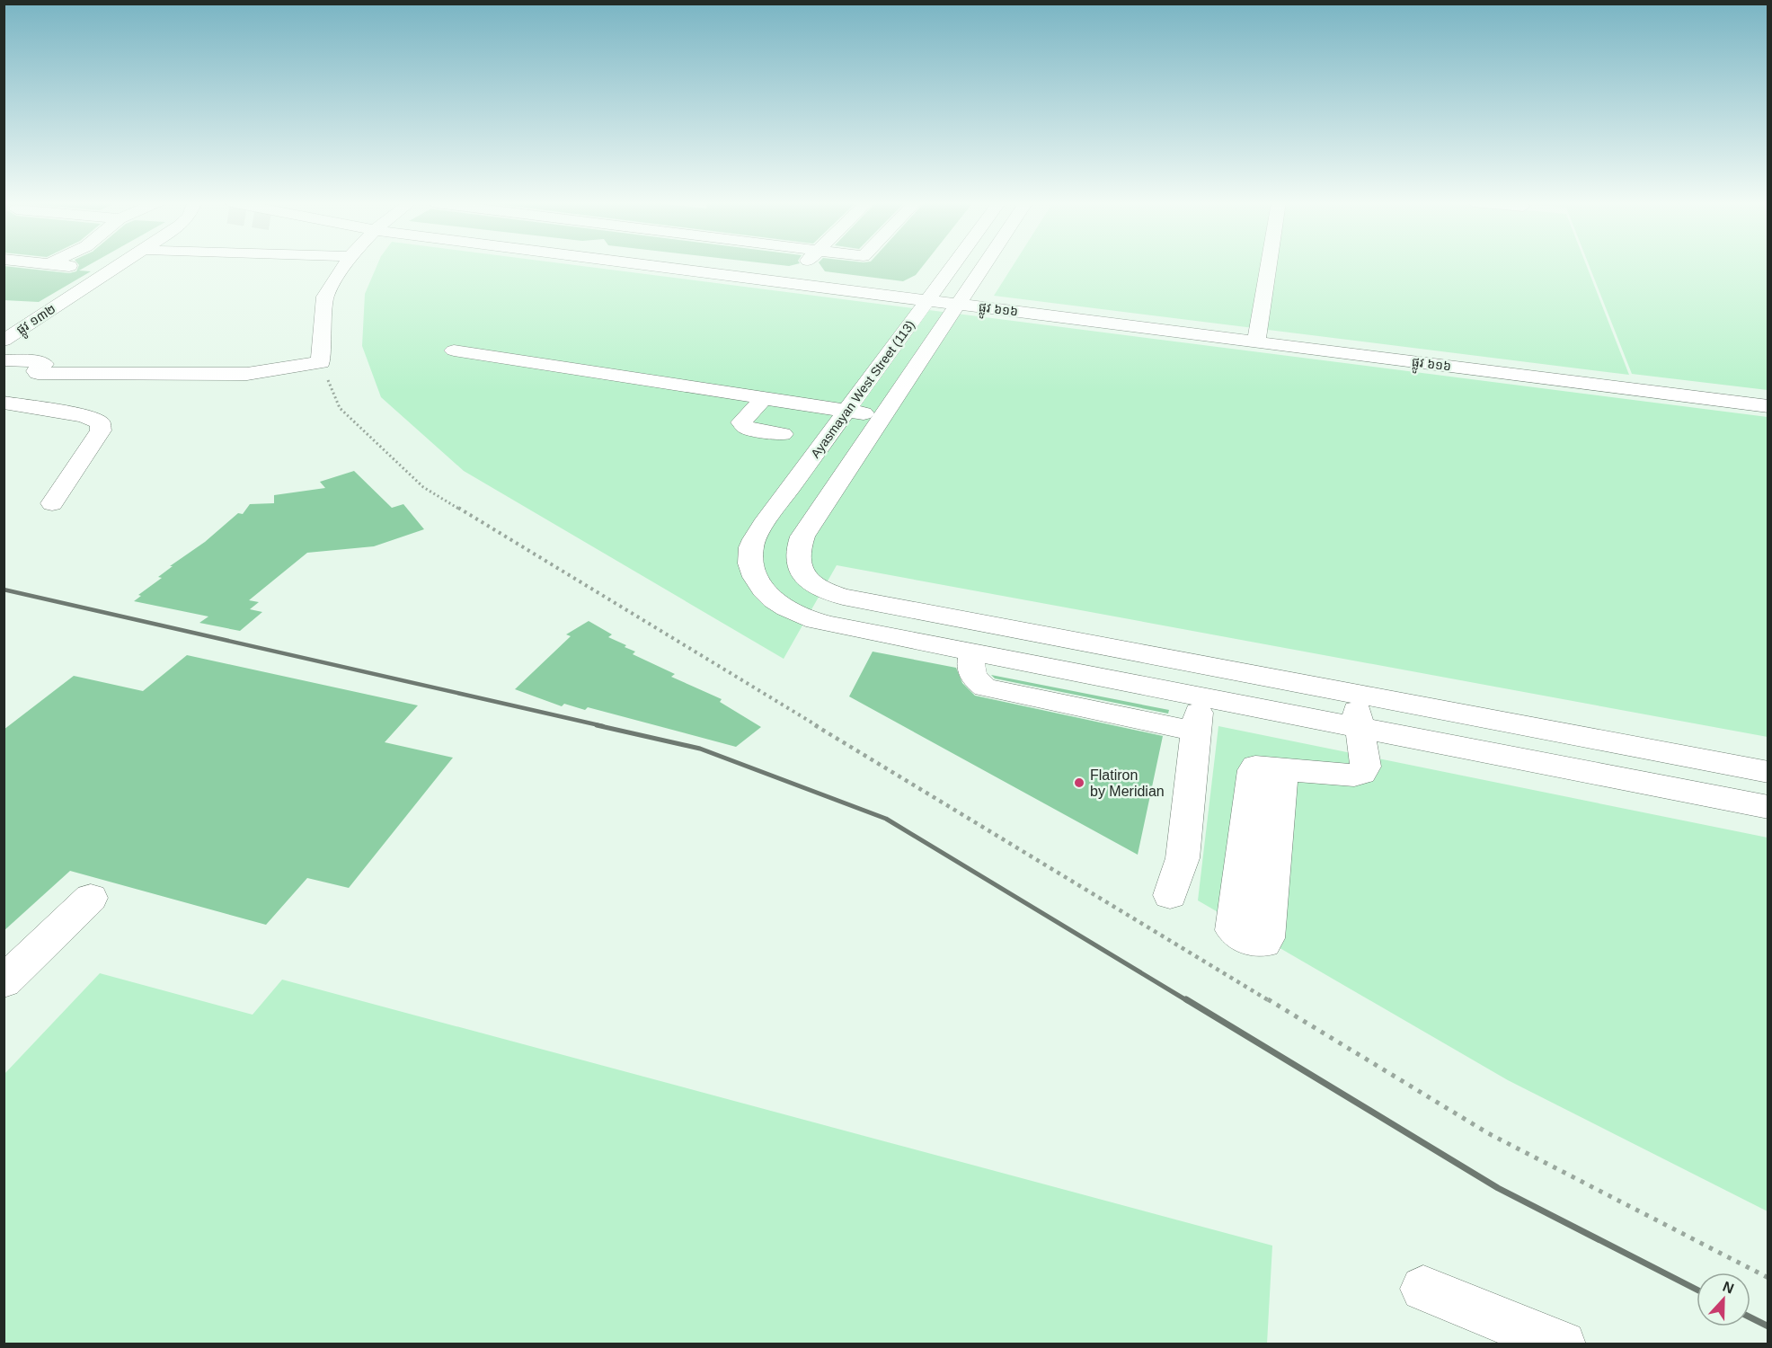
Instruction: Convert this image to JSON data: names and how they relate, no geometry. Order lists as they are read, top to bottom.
{
  "streets": {
    "street": ["ផ្លូវ ៦១៦", "ផ្លូវ ១៣២", "Ayasmayan West Street (113)"]
  },
  "crossings": [
    ["ផ្លូវ ៦១៦", "Ayasmayan West Street (113)"]
  ],
  "places": ["Flatiron by Meridian"],
  "north": "top"
}
